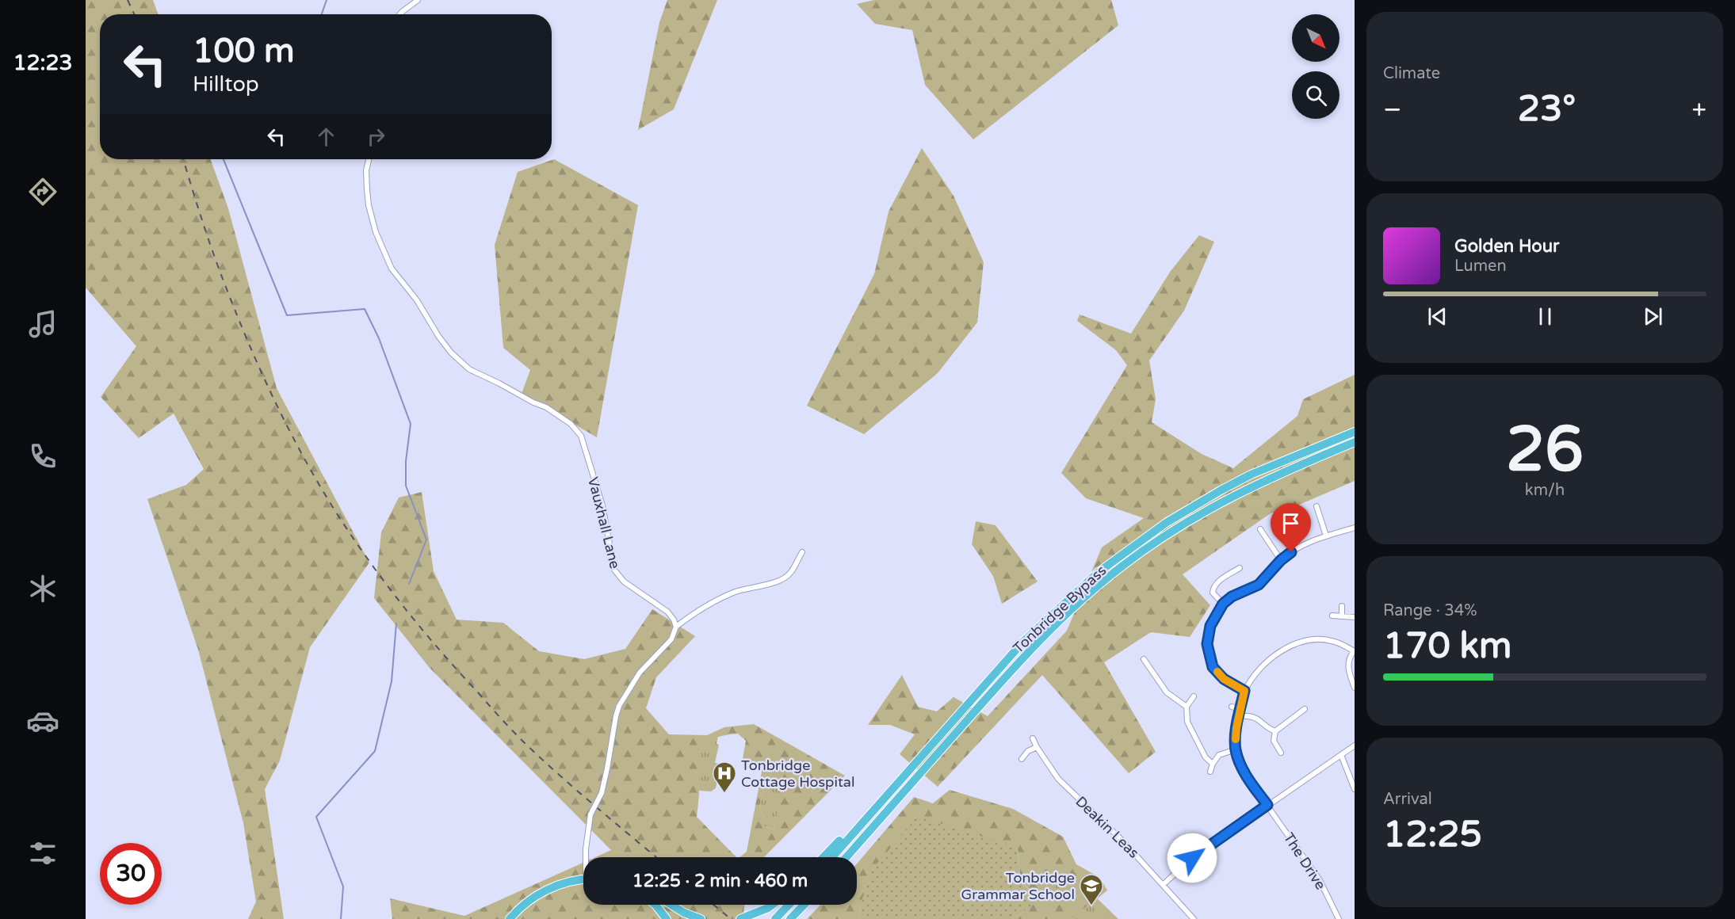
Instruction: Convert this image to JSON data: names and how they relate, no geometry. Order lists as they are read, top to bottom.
{
  "streets": {
    "highway": ["Tonbridge Bypass"],
    "street": ["Vauxhall Lane", "Deakin Leas", "The Drive"]
  },
  "places": {
    "hospital": ["Tonbridge Cottage Hospital"],
    "school or university": ["Tonbridge Grammar School"]
  },
  "north": "bottom right",
  "page": {
    "tabs": "12:23",
    "tile": [
      "Climate",
      ["26", "km/h"],
      ["Range · 34%", "170 km"],
      ["Arrival", "12:25"]
    ],
    "turn": ["100 m", "Hilltop"],
    "heat": ["−", "23°", "+"],
    "song": ["Golden Hour", "Lumen"],
    "limit": "30",
    "trip": "12:25 · 2 min · 460 m"
  }
}
